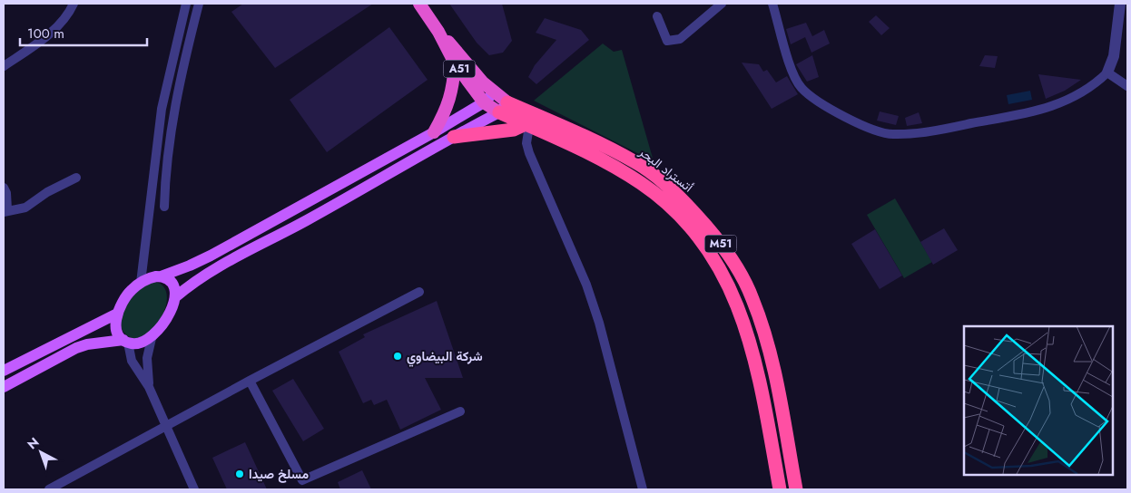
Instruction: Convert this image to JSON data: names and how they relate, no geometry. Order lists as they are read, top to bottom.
{
  "streets": {
    "highway": ["A51", "أتستراد البحر", "M51"]
  },
  "crossings": [
    ["A51", "أتستراد البحر"]
  ],
  "places": ["شركة البيضاوي", "مسلخ صيدا"],
  "scale_bar": "100 m",
  "north": "top left"
}
